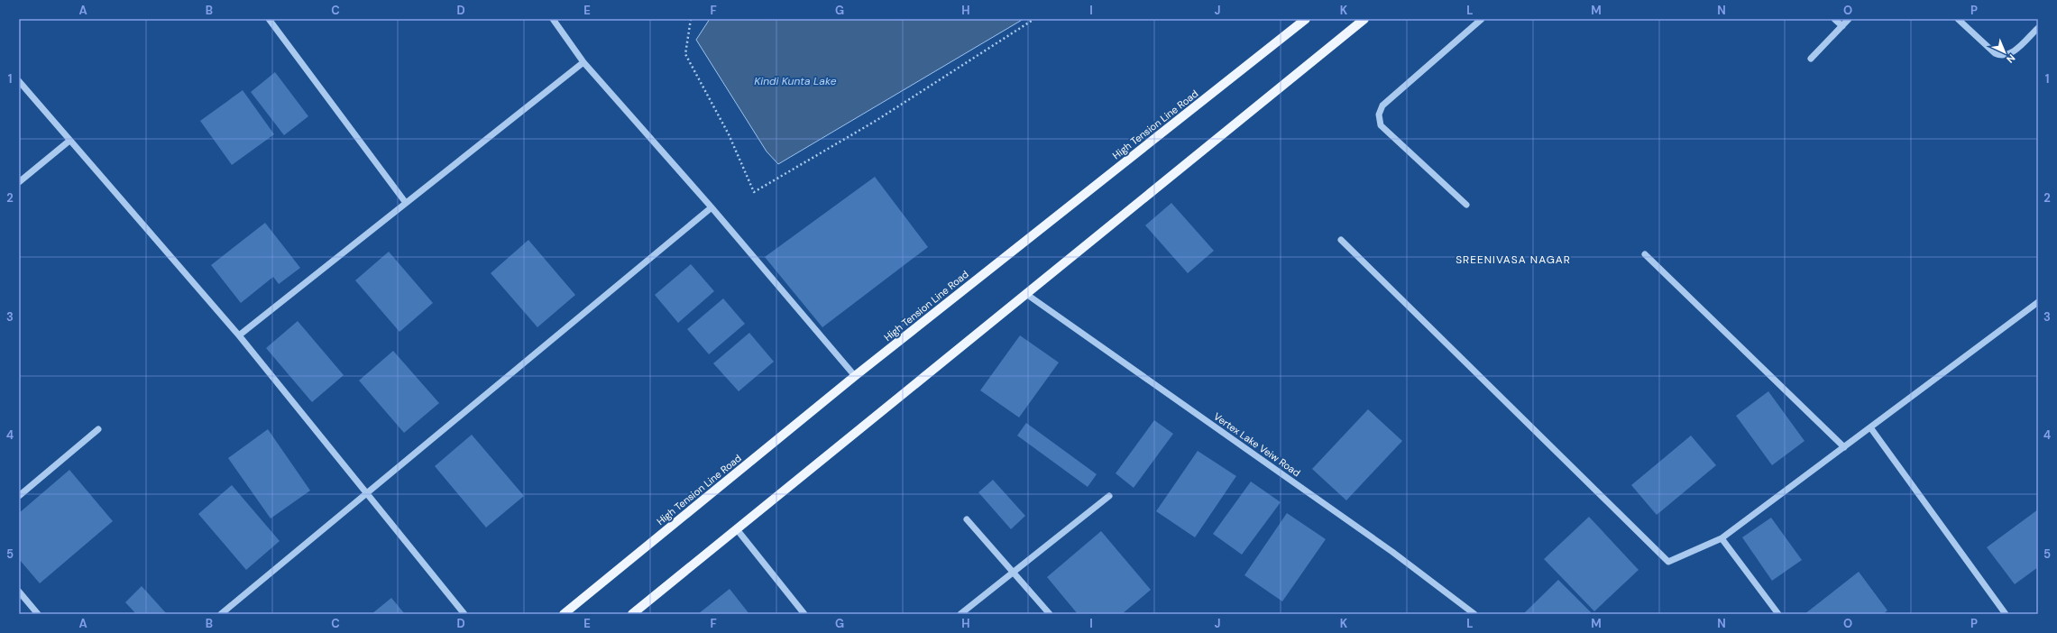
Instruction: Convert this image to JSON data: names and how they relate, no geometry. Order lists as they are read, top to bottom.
{
  "streets": {
    "main road": ["High Tension Line Road"],
    "street": ["Vertex Lake Veiw Road"]
  },
  "districts": ["SREENIVASA NAGAR"],
  "water": ["Kindi Kunta Lake"],
  "north": "bottom right",
  "grid": {
    "columns": [
      "A",
      "B",
      "C",
      "D",
      "E",
      "F",
      "G",
      "H",
      "I",
      "J",
      "K",
      "L",
      "M",
      "N",
      "O",
      "P"
    ],
    "rows": [
      "1",
      "2",
      "3",
      "4",
      "5"
    ]
  }
}
